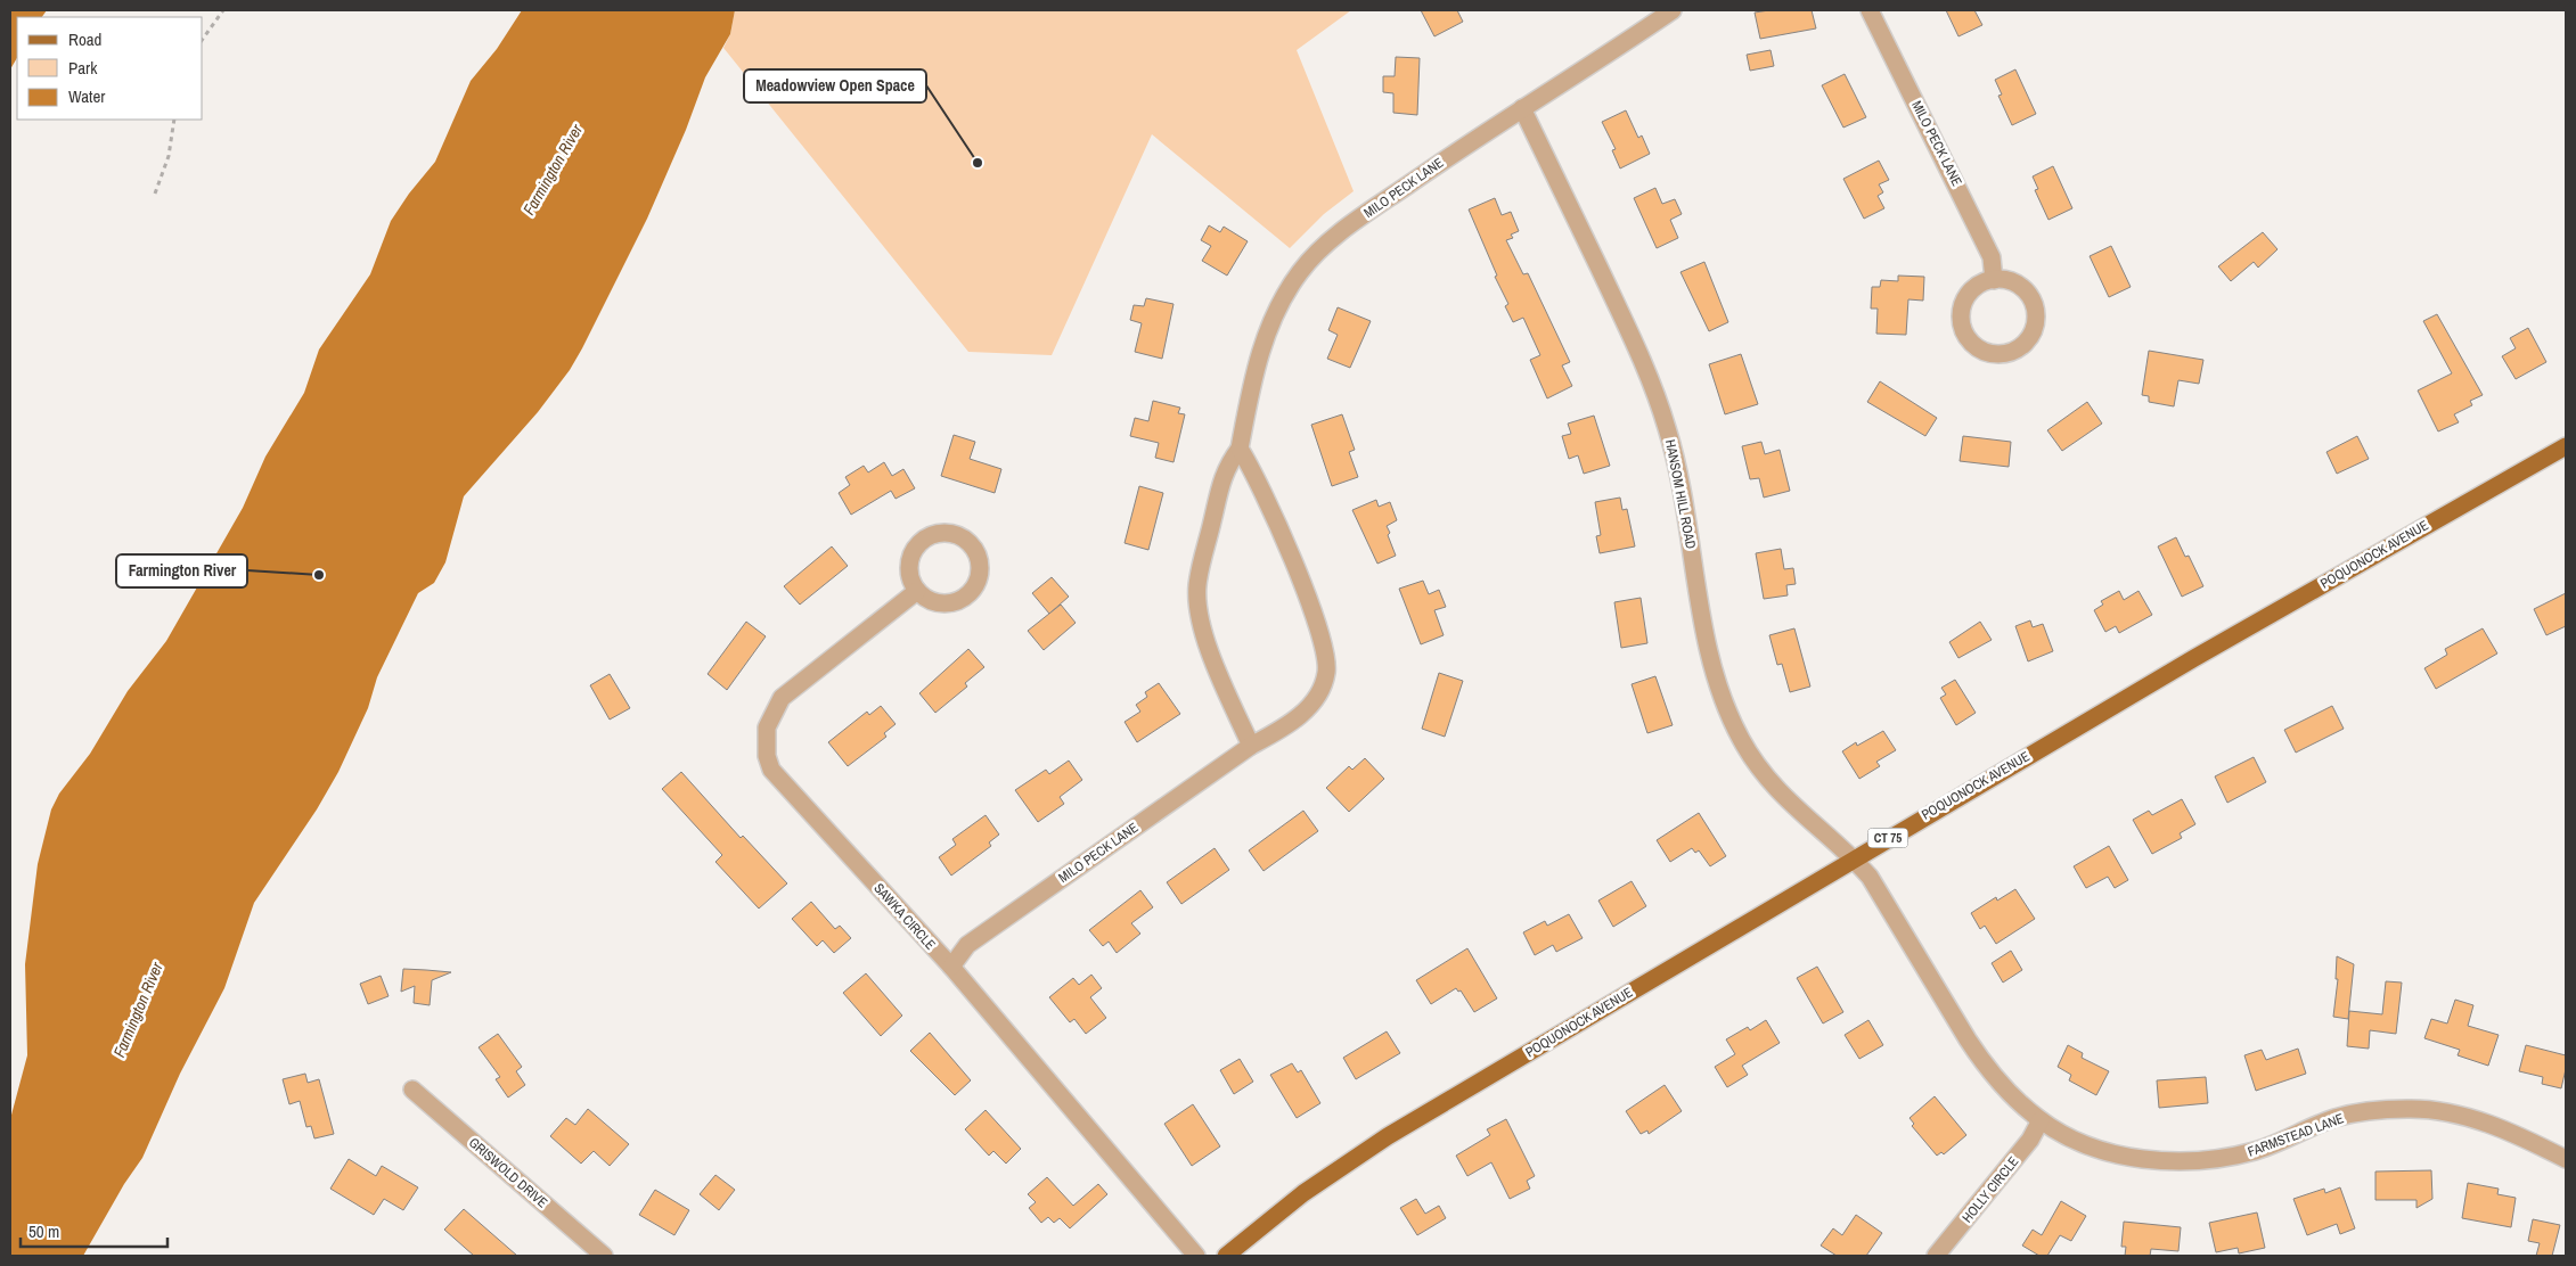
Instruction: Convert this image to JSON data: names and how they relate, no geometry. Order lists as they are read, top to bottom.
{
  "streets": {
    "main road": ["POQUONOCK AVENUE", "CT 75"],
    "street": [
      "MILO PECK LANE",
      "HANSOM HILL ROAD",
      "SAWKA CIRCLE",
      "FARMSTEAD LANE",
      "GRISWOLD DRIVE",
      "HOLLY CIRCLE"
    ]
  },
  "crossings": [
    ["MILO PECK LANE", "HANSOM HILL ROAD"],
    ["MILO PECK LANE", "SAWKA CIRCLE"],
    ["HANSOM HILL ROAD", "POQUONOCK AVENUE"],
    ["HANSOM HILL ROAD", "FARMSTEAD LANE"],
    ["POQUONOCK AVENUE", "FARMSTEAD LANE"],
    ["FARMSTEAD LANE", "HOLLY CIRCLE"]
  ],
  "water": ["Farmington River"],
  "places": ["Meadowview Open Space", "Farmington River"],
  "legend": ["Road", "Park", "Water"],
  "scale_bar": "50 m"
}
